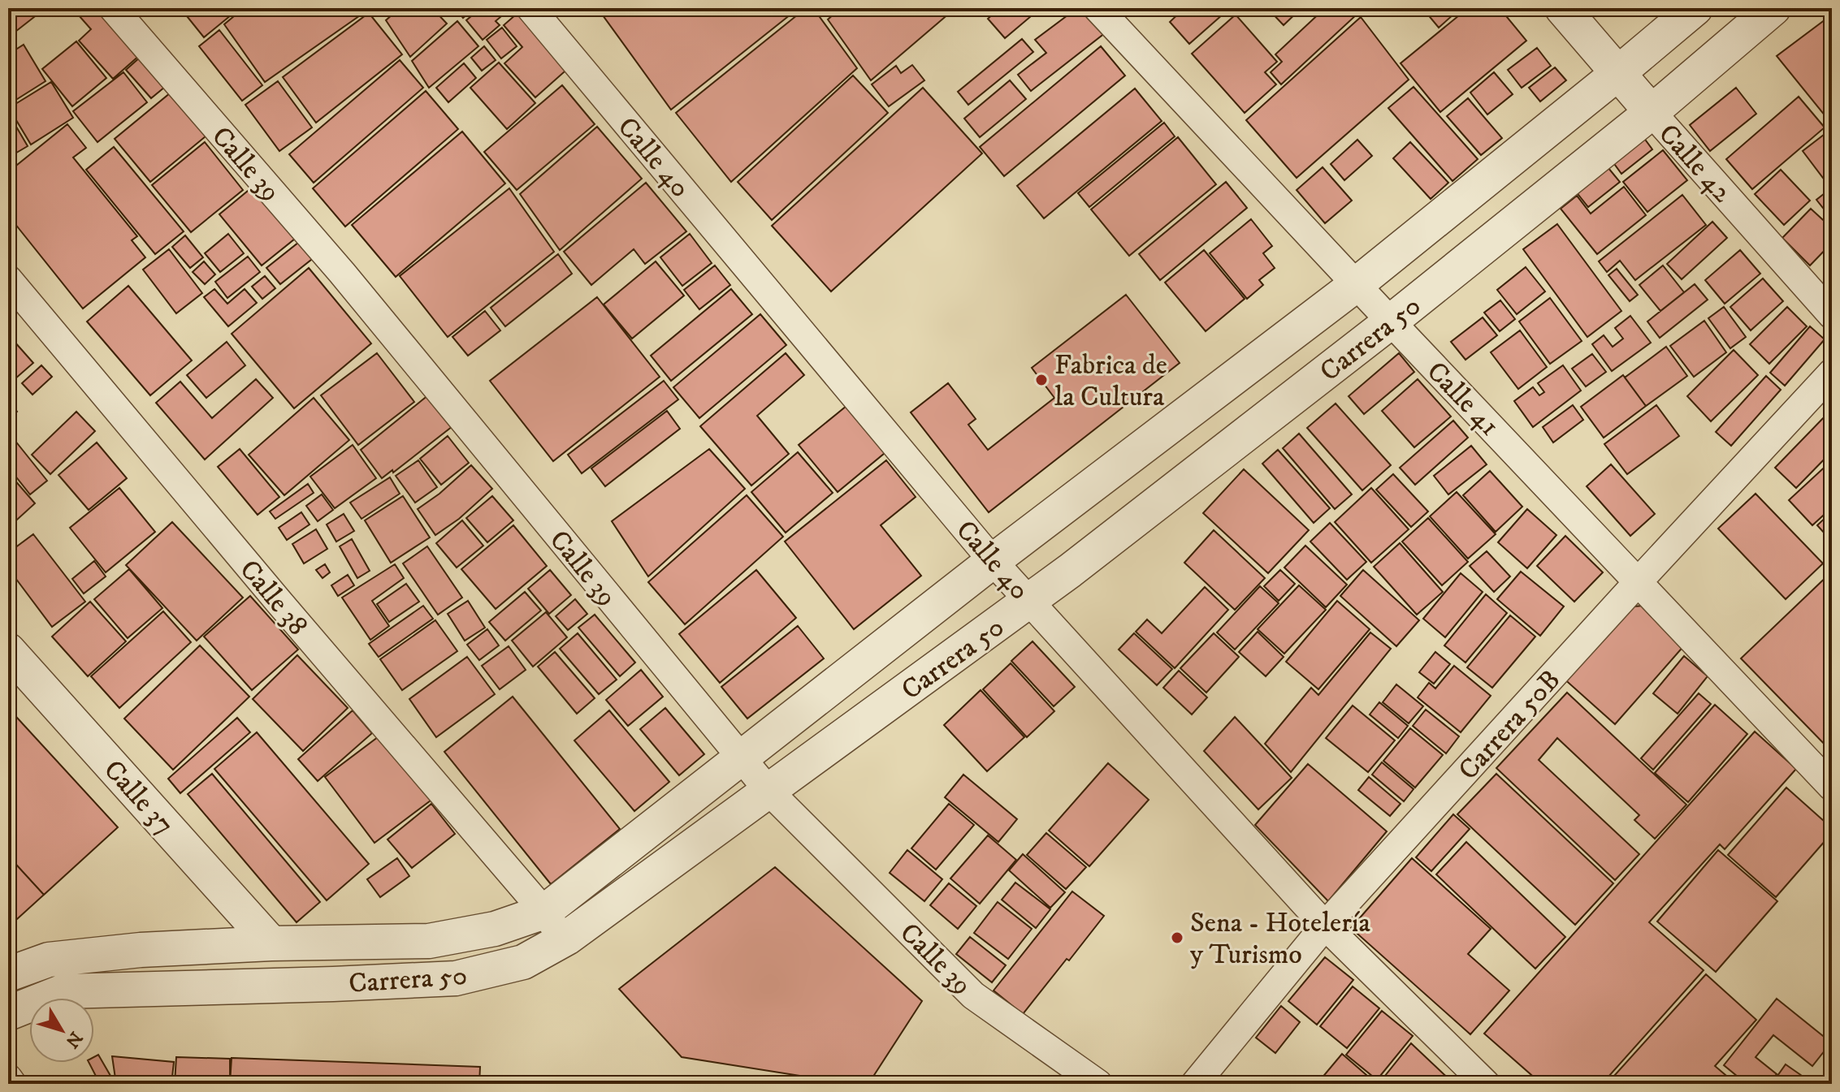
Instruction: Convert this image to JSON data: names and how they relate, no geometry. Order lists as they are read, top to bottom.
{
  "streets": {
    "street": [
      "Calle 40",
      "Calle 42",
      "Calle 39",
      "Carrera 50",
      "Calle 41",
      "Calle 38",
      "Carrera 50B",
      "Calle 37"
    ]
  },
  "crossings": [
    ["Calle 40", "Carrera 50"],
    ["Calle 40", "Carrera 50B"],
    ["Calle 42", "Carrera 50"],
    ["Calle 39", "Carrera 50"],
    ["Carrera 50", "Calle 41"],
    ["Carrera 50", "Calle 38"],
    ["Carrera 50", "Calle 37"],
    ["Calle 41", "Carrera 50B"]
  ],
  "places": ["Fabrica de la Cultura", "Sena - Hotelería y Turismo"],
  "north": "bottom right"
}
